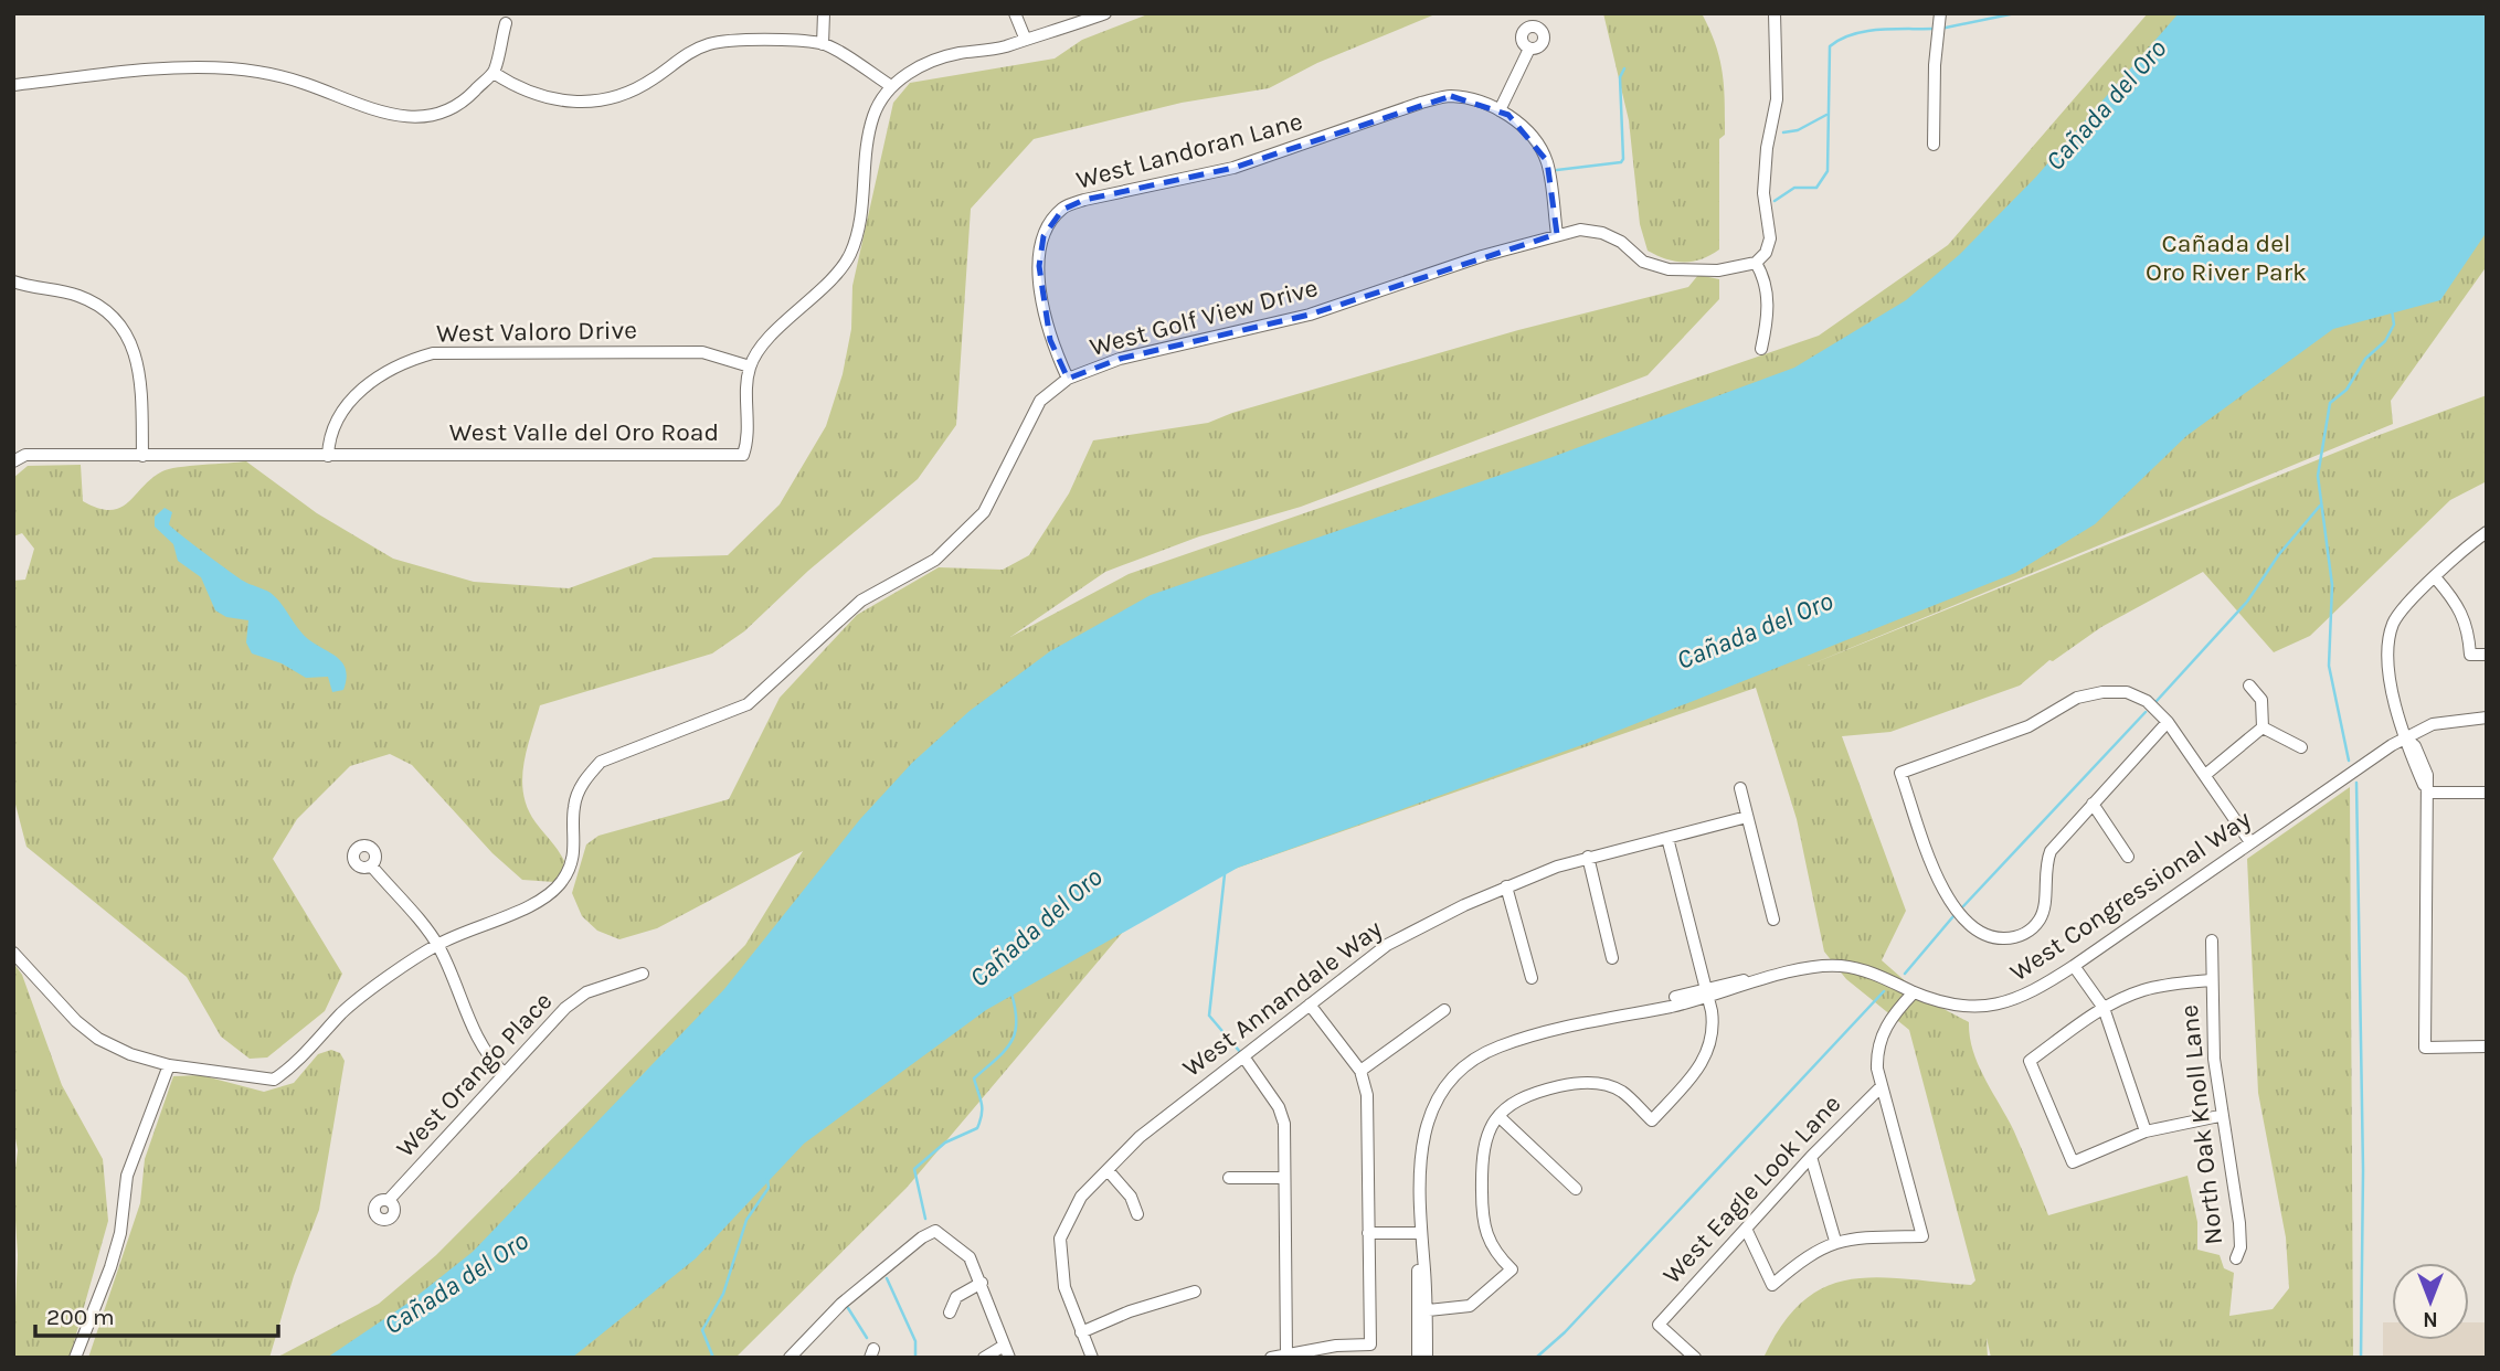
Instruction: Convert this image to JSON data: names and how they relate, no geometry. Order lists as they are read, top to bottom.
{
  "streets": {
    "street": [
      "West Landoran Lane",
      "West Golf View Drive",
      "West Valoro Drive",
      "West Valle del Oro Road",
      "West Congressional Way",
      "West Annandale Way",
      "West Orango Place",
      "North Oak Knoll Lane",
      "West Eagle Look Lane"
    ]
  },
  "crossings": [
    ["West Landoran Lane", "West Golf View Drive"],
    ["West Valoro Drive", "West Valle del Oro Road"]
  ],
  "water": ["Cañada del Oro"],
  "parks": ["Cañada del Oro River Park"],
  "scale_bar": "200 m",
  "north": "bottom"
}
